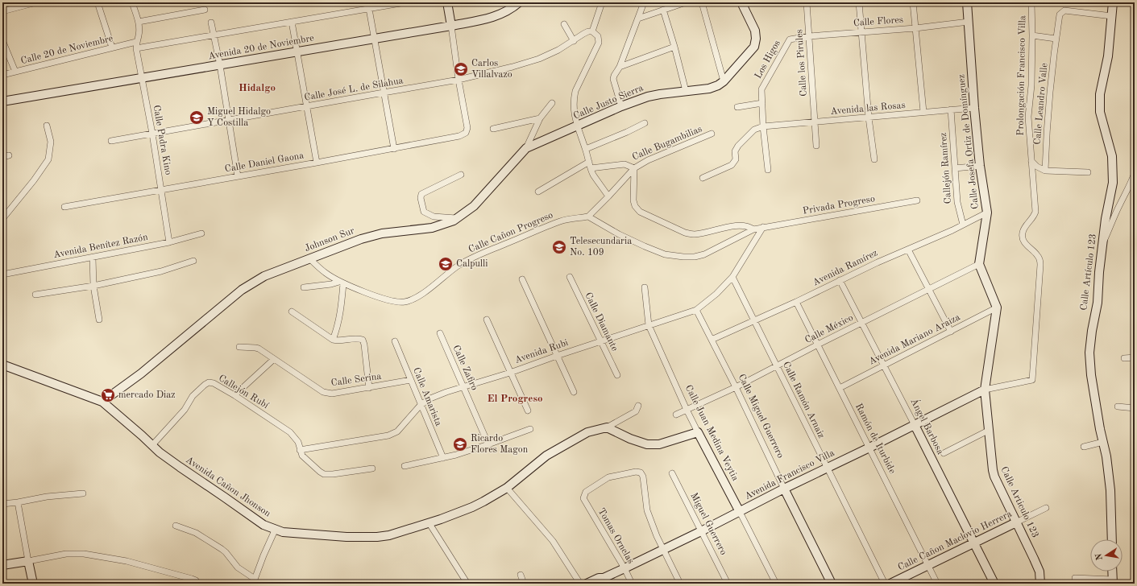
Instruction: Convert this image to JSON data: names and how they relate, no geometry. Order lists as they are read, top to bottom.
{
  "streets": {
    "street": [
      "Calle Flores",
      "Avenida 20 de Noviembre",
      "Calle 20 de Noviembre",
      "Los Higos",
      "Calle los Pirules",
      "Prolongación Francisco Villa",
      "Calle José L. de Silahua",
      "Calle Justo Sierra",
      "Calle Leandro Valle",
      "Avenida las Rosas",
      "Calle Padra Kino",
      "Calle Josefa Ortiz de Domínguez",
      "Calle Bugambilias",
      "Calle Daniel Gaona",
      "Callejón Ramírez",
      "Privada Progreso",
      "Calle Cañon Progreso",
      "Johnson Sur",
      "Avenida Benítez Razón",
      "Avenida Ramírez",
      "Calle Artículo 123",
      "Calle Diamante",
      "Calle México",
      "Avenida Mariano Araiza",
      "Avenida Rubi",
      "Calle Zafiro",
      "Calle Serina",
      "Callejón Rubí",
      "Calle Amarista",
      "Calle Ramón Arnaiz",
      "Calle Miguel Guerrero",
      "Ángel Barbosa",
      "Calle Juan Medina Veytia",
      "Ramón de Iturbide",
      "Avenida Francisco Villa",
      "Avenida Cañon Jhonson",
      "Calle Articulo 123",
      "Miguel Guerrero",
      "Tomas Ornelas",
      "Calle Cañon Maclovio Herrera"
    ]
  },
  "crossings": [
    ["Calle Flores", "Los Higos"],
    ["Calle Flores", "Calle los Pirules"],
    ["Calle Flores", "Calle Josefa Ortiz de Domínguez"],
    ["Avenida 20 de Noviembre", "Calle 20 de Noviembre"],
    ["Avenida 20 de Noviembre", "Calle Padra Kino"],
    ["Calle 20 de Noviembre", "Calle Padra Kino"],
    ["Los Higos", "Avenida las Rosas"],
    ["Calle los Pirules", "Avenida las Rosas"],
    ["Prolongación Francisco Villa", "Avenida Francisco Villa"],
    ["Prolongación Francisco Villa", "Calle Articulo 123"],
    ["Calle José L. de Silahua", "Calle Padra Kino"],
    ["Calle José L. de Silahua", "Calle Daniel Gaona"],
    ["Calle Justo Sierra", "Johnson Sur"],
    ["Calle Leandro Valle", "Calle Artículo 123"],
    ["Avenida las Rosas", "Calle Josefa Ortiz de Domínguez"],
    ["Avenida las Rosas", "Callejón Ramírez"],
    ["Calle Padra Kino", "Calle Daniel Gaona"],
    ["Calle Padra Kino", "Avenida Benítez Razón"],
    ["Calle Josefa Ortiz de Domínguez", "Avenida Ramírez"],
    ["Calle Josefa Ortiz de Domínguez", "Calle México"],
    ["Callejón Ramírez", "Avenida Ramírez"],
    ["Privada Progreso", "Calle Cañon Progreso"],
    ["Privada Progreso", "Avenida Rubi"],
    ["Calle Cañon Progreso", "Johnson Sur"],
    ["Johnson Sur", "Avenida Cañon Jhonson"],
    ["Avenida Ramírez", "Calle Ramón Arnaiz"],
    ["Avenida Ramírez", "Calle Miguel Guerrero"],
    ["Avenida Ramírez", "Ángel Barbosa"],
    ["Avenida Ramírez", "Ramón de Iturbide"],
    ["Calle Diamante", "Avenida Rubi"],
    ["Calle México", "Calle Ramón Arnaiz"],
    ["Calle México", "Calle Miguel Guerrero"],
    ["Calle México", "Ángel Barbosa"],
    ["Calle México", "Calle Juan Medina Veytia"],
    ["Calle México", "Ramón de Iturbide"],
    ["Avenida Mariano Araiza", "Ángel Barbosa"],
    ["Avenida Mariano Araiza", "Ramón de Iturbide"],
    ["Avenida Rubi", "Calle Zafiro"],
    ["Avenida Rubi", "Callejón Rubí"],
    ["Avenida Rubi", "Calle Amarista"],
    ["Avenida Rubi", "Calle Ramón Arnaiz"],
    ["Avenida Rubi", "Calle Miguel Guerrero"],
    ["Avenida Rubi", "Calle Juan Medina Veytia"],
    ["Calle Serina", "Calle Amarista"],
    ["Callejón Rubí", "Avenida Cañon Jhonson"],
    ["Calle Ramón Arnaiz", "Avenida Francisco Villa"],
    ["Calle Miguel Guerrero", "Avenida Francisco Villa"],
    ["Ángel Barbosa", "Avenida Francisco Villa"],
    ["Ángel Barbosa", "Calle Cañon Maclovio Herrera"],
    ["Calle Juan Medina Veytia", "Avenida Francisco Villa"],
    ["Ramón de Iturbide", "Avenida Francisco Villa"],
    ["Ramón de Iturbide", "Calle Cañon Maclovio Herrera"],
    ["Avenida Francisco Villa", "Calle Articulo 123"],
    ["Avenida Francisco Villa", "Miguel Guerrero"],
    ["Avenida Francisco Villa", "Tomas Ornelas"],
    ["Calle Articulo 123", "Calle Cañon Maclovio Herrera"]
  ],
  "districts": ["Hidalgo", "El Progreso"],
  "places": {
    "school or university": [
      "Carlos Villalvazo",
      "Miguel Hidalgo Y Costilla",
      "Telesecundaria No. 109",
      "Calpulli",
      "Ricardo Flores Magon"
    ],
    "supermarket": ["mercado Diaz"]
  },
  "north": "left"
}
